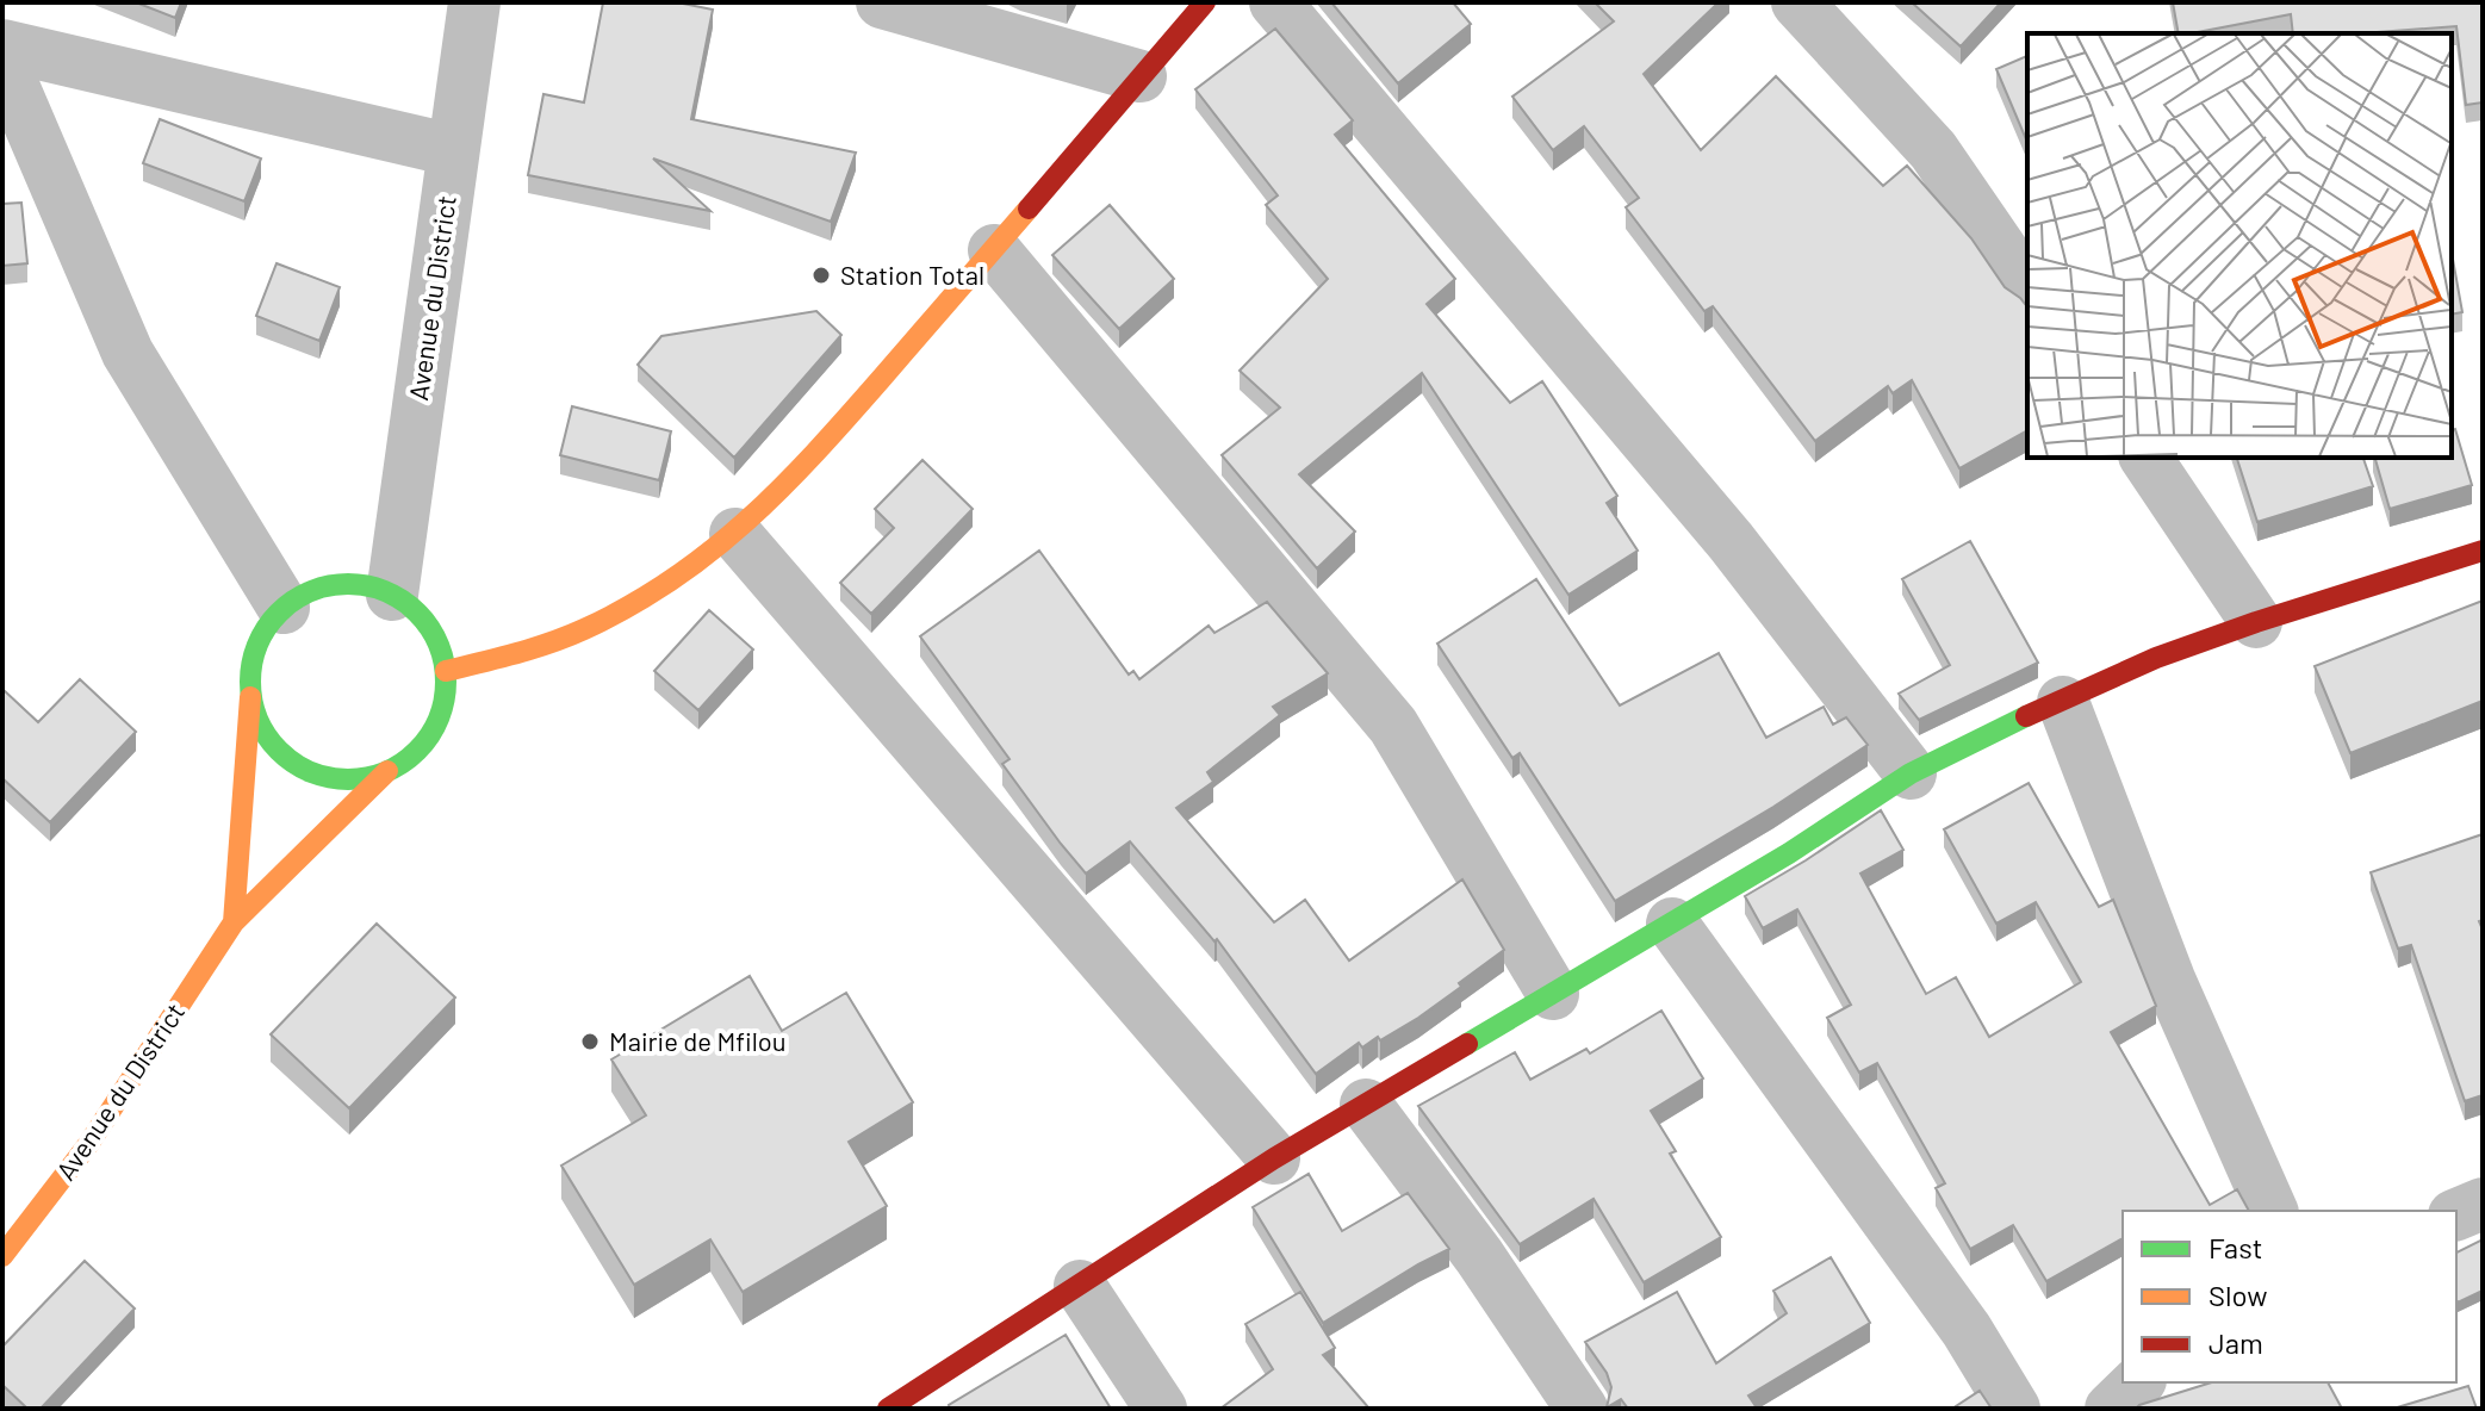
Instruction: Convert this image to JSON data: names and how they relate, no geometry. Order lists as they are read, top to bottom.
{
  "streets": {
    "street": ["Avenue du District"]
  },
  "places": ["Station Total", "Mairie de Mfilou"],
  "legend": ["Fast", "Slow", "Jam"]
}
